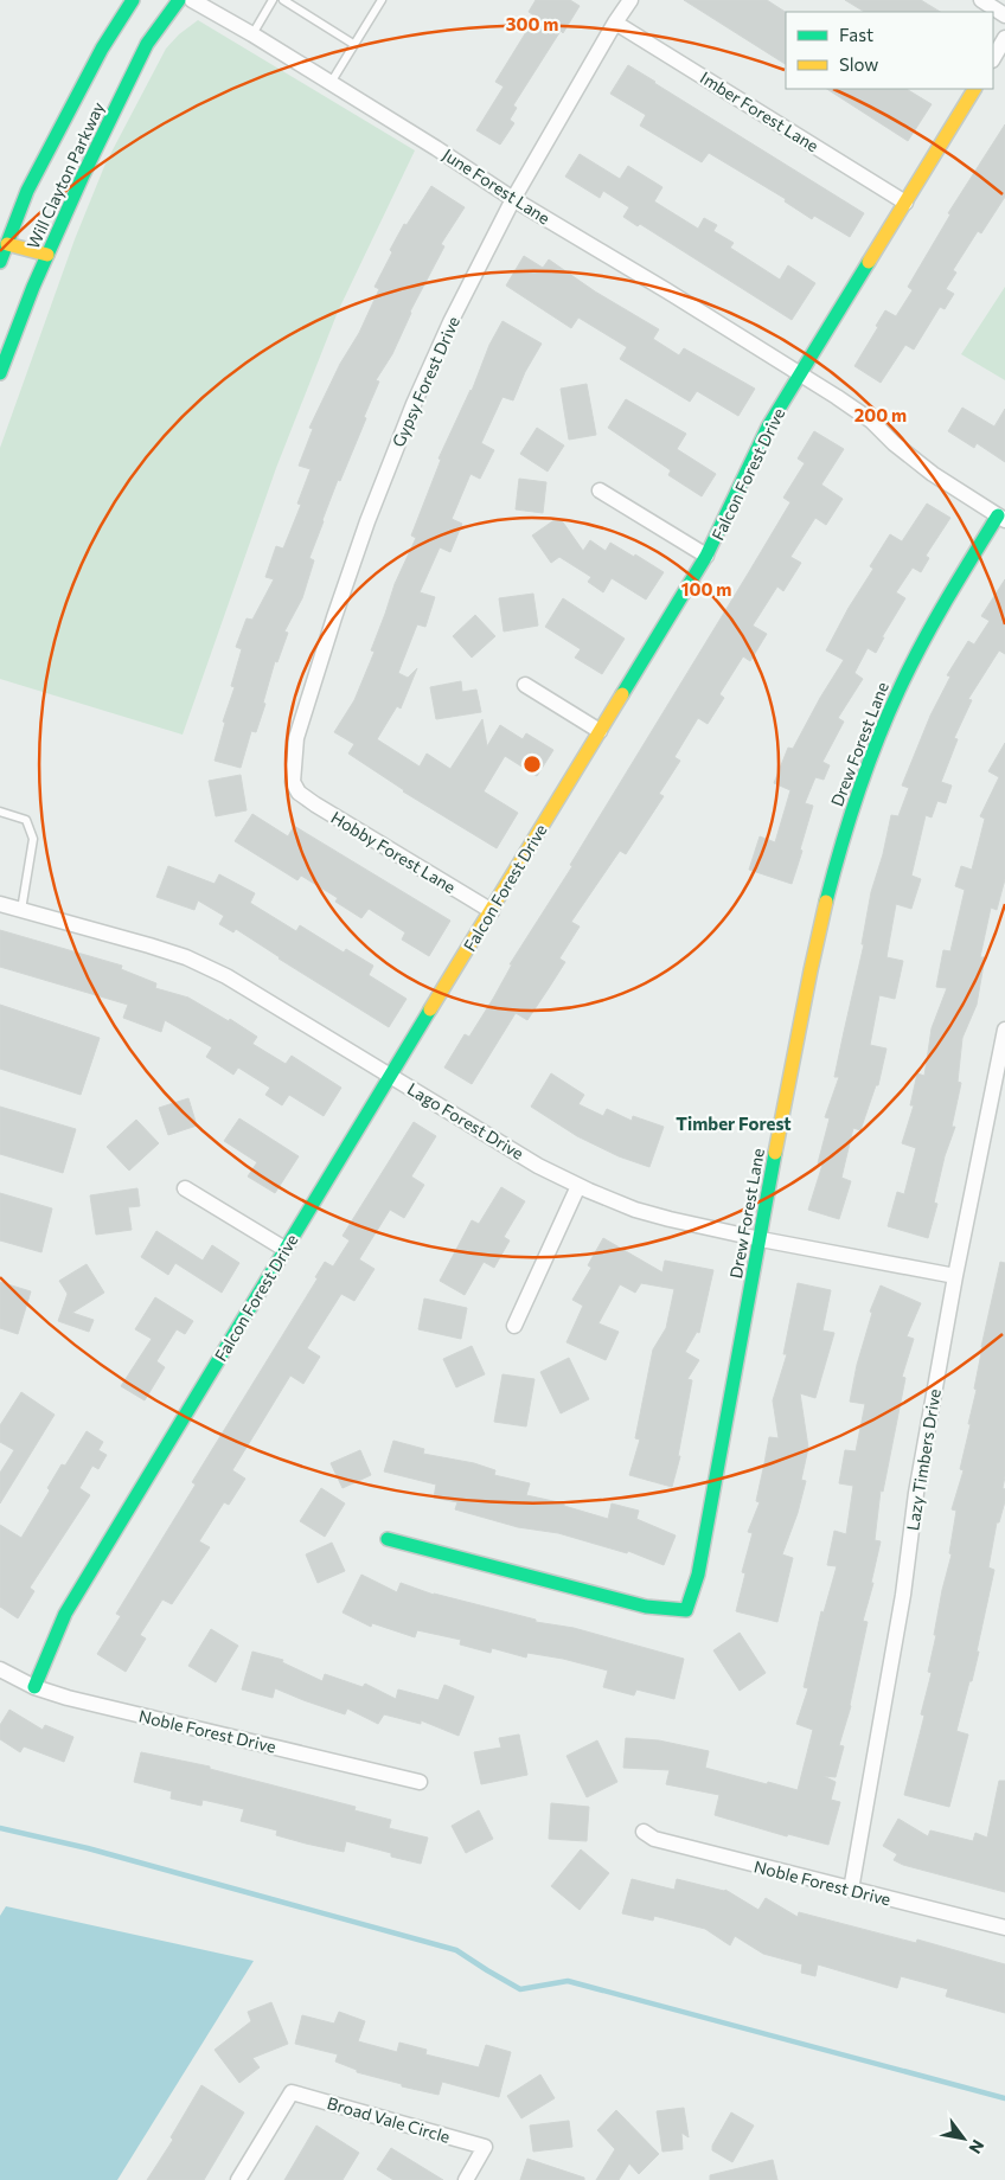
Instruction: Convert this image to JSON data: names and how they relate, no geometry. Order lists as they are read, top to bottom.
{
  "streets": {
    "street": [
      "Imber Forest Lane",
      "Will Clayton Parkway",
      "June Forest Lane",
      "Gypsy Forest Drive",
      "Falcon Forest Drive",
      "Drew Forest Lane",
      "Hobby Forest Lane",
      "Lago Forest Drive",
      "Lazy Timbers Drive",
      "Noble Forest Drive",
      "Broad Vale Circle"
    ]
  },
  "crossings": [
    ["Imber Forest Lane", "Gypsy Forest Drive"],
    ["Imber Forest Lane", "Falcon Forest Drive"],
    ["June Forest Lane", "Gypsy Forest Drive"],
    ["June Forest Lane", "Falcon Forest Drive"],
    ["June Forest Lane", "Drew Forest Lane"],
    ["Gypsy Forest Drive", "Hobby Forest Lane"],
    ["Falcon Forest Drive", "Hobby Forest Lane"],
    ["Falcon Forest Drive", "Lago Forest Drive"],
    ["Falcon Forest Drive", "Noble Forest Drive"],
    ["Drew Forest Lane", "Lago Forest Drive"],
    ["Lago Forest Drive", "Lazy Timbers Drive"],
    ["Lazy Timbers Drive", "Noble Forest Drive"]
  ],
  "districts": ["Timber Forest"],
  "legend": ["Fast", "Slow"],
  "north": "bottom right",
  "rings": ["300 m", "200 m", "100 m"]
}
